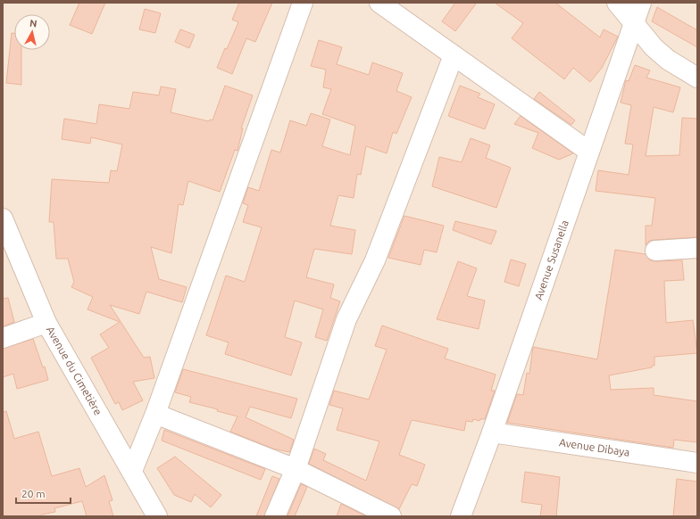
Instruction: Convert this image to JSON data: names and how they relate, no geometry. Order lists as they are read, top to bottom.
{
  "streets": {
    "street": ["Avenue Susanella", "Avenue du Cimetière", "Avenue Dibaya"]
  },
  "crossings": [
    ["Avenue Susanella", "Avenue Dibaya"]
  ],
  "scale_bar": "20 m",
  "north": "top"
}
